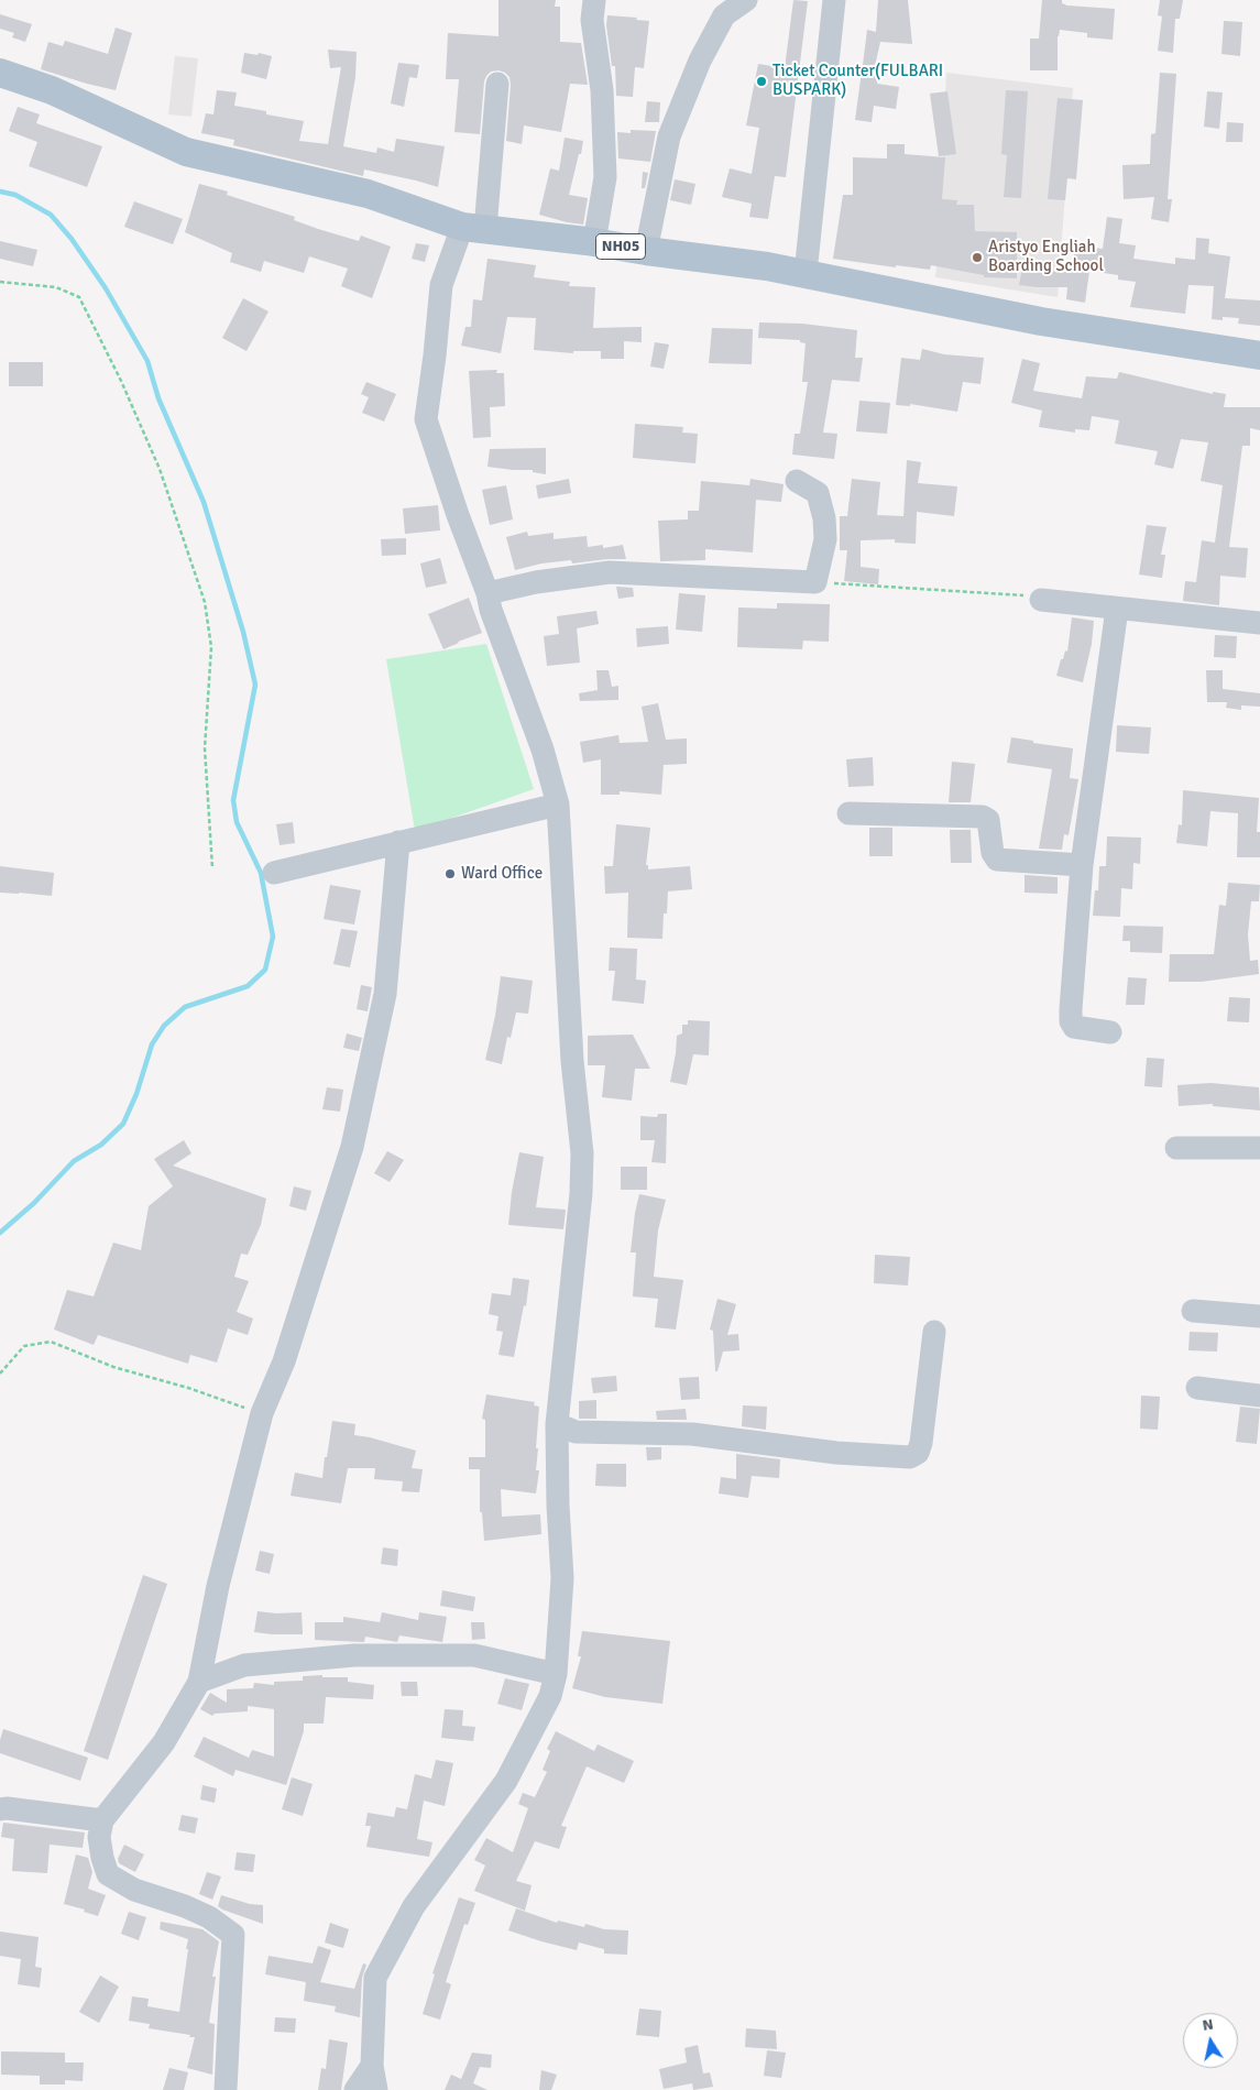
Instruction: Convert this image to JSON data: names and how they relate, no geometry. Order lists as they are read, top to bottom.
{
  "streets": {
    "main road": ["NH05"]
  },
  "places": ["Ticket Counter(FULBARI BUSPARK)", "Aristyo Engliah Boarding School", "Ward Office"],
  "north": "top"
}
